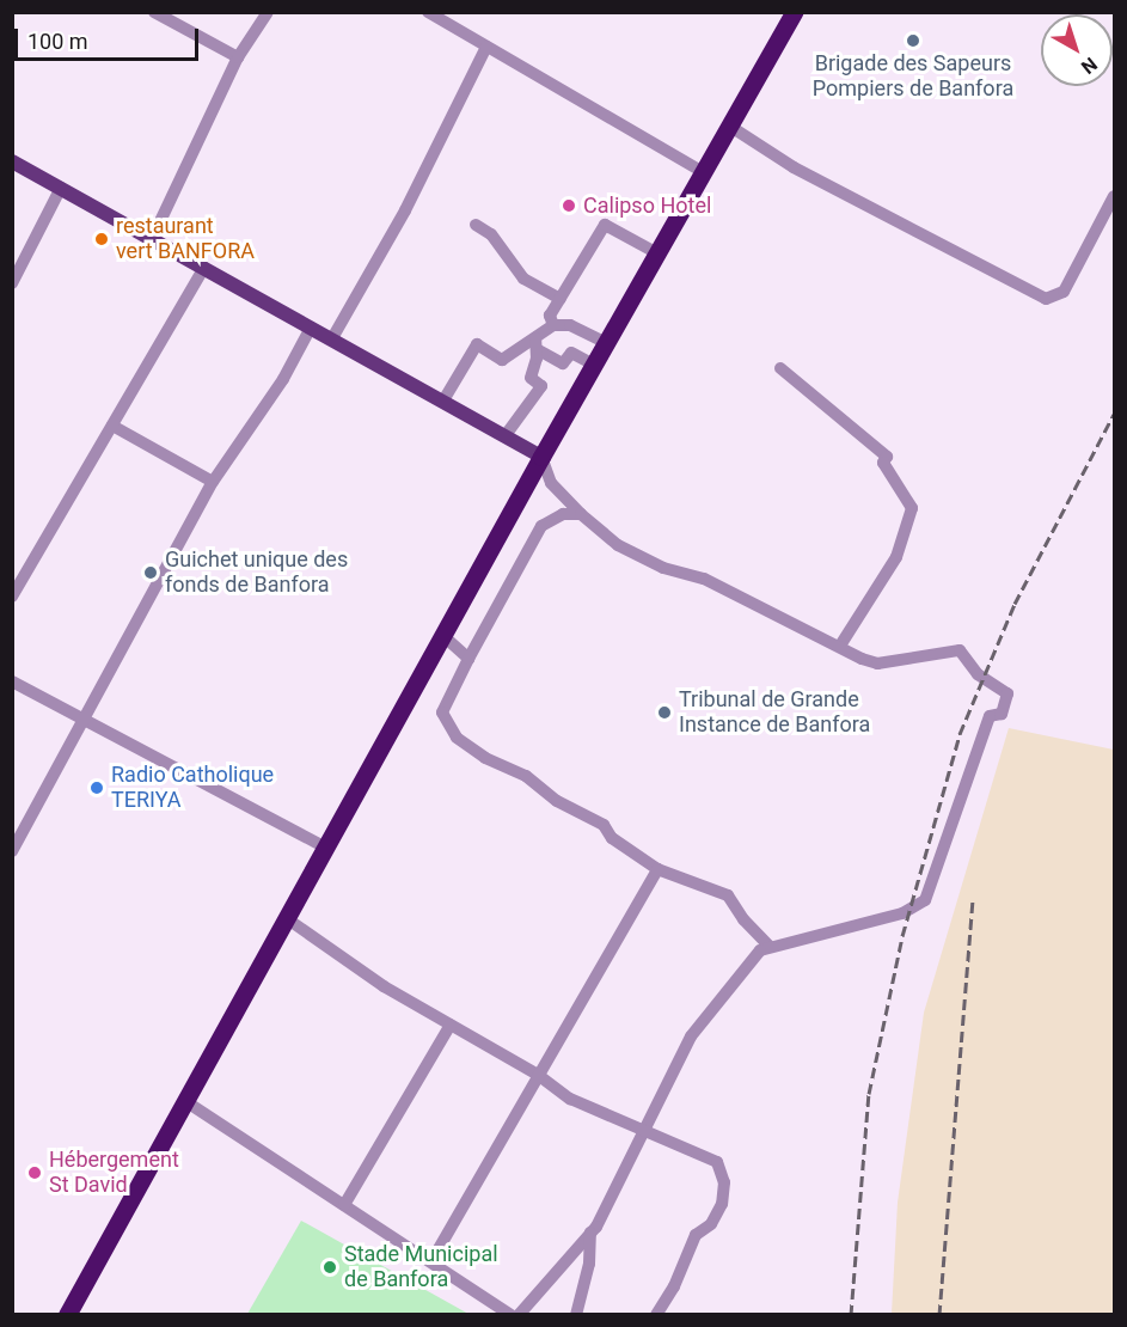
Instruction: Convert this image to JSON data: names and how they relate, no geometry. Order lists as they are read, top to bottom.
{
  "places": [
    "Brigade des Sapeurs Pompiers de Banfora",
    "Calipso Hotel",
    "restaurant vert BANFORA",
    "Guichet unique des fonds de Banfora",
    "Tribunal de Grande Instance de Banfora",
    "Radio Catholique TERIYA",
    "Hébergement St David",
    "Stade Municipal de Banfora"
  ],
  "scale_bar": "100 m",
  "north": "bottom right"
}
